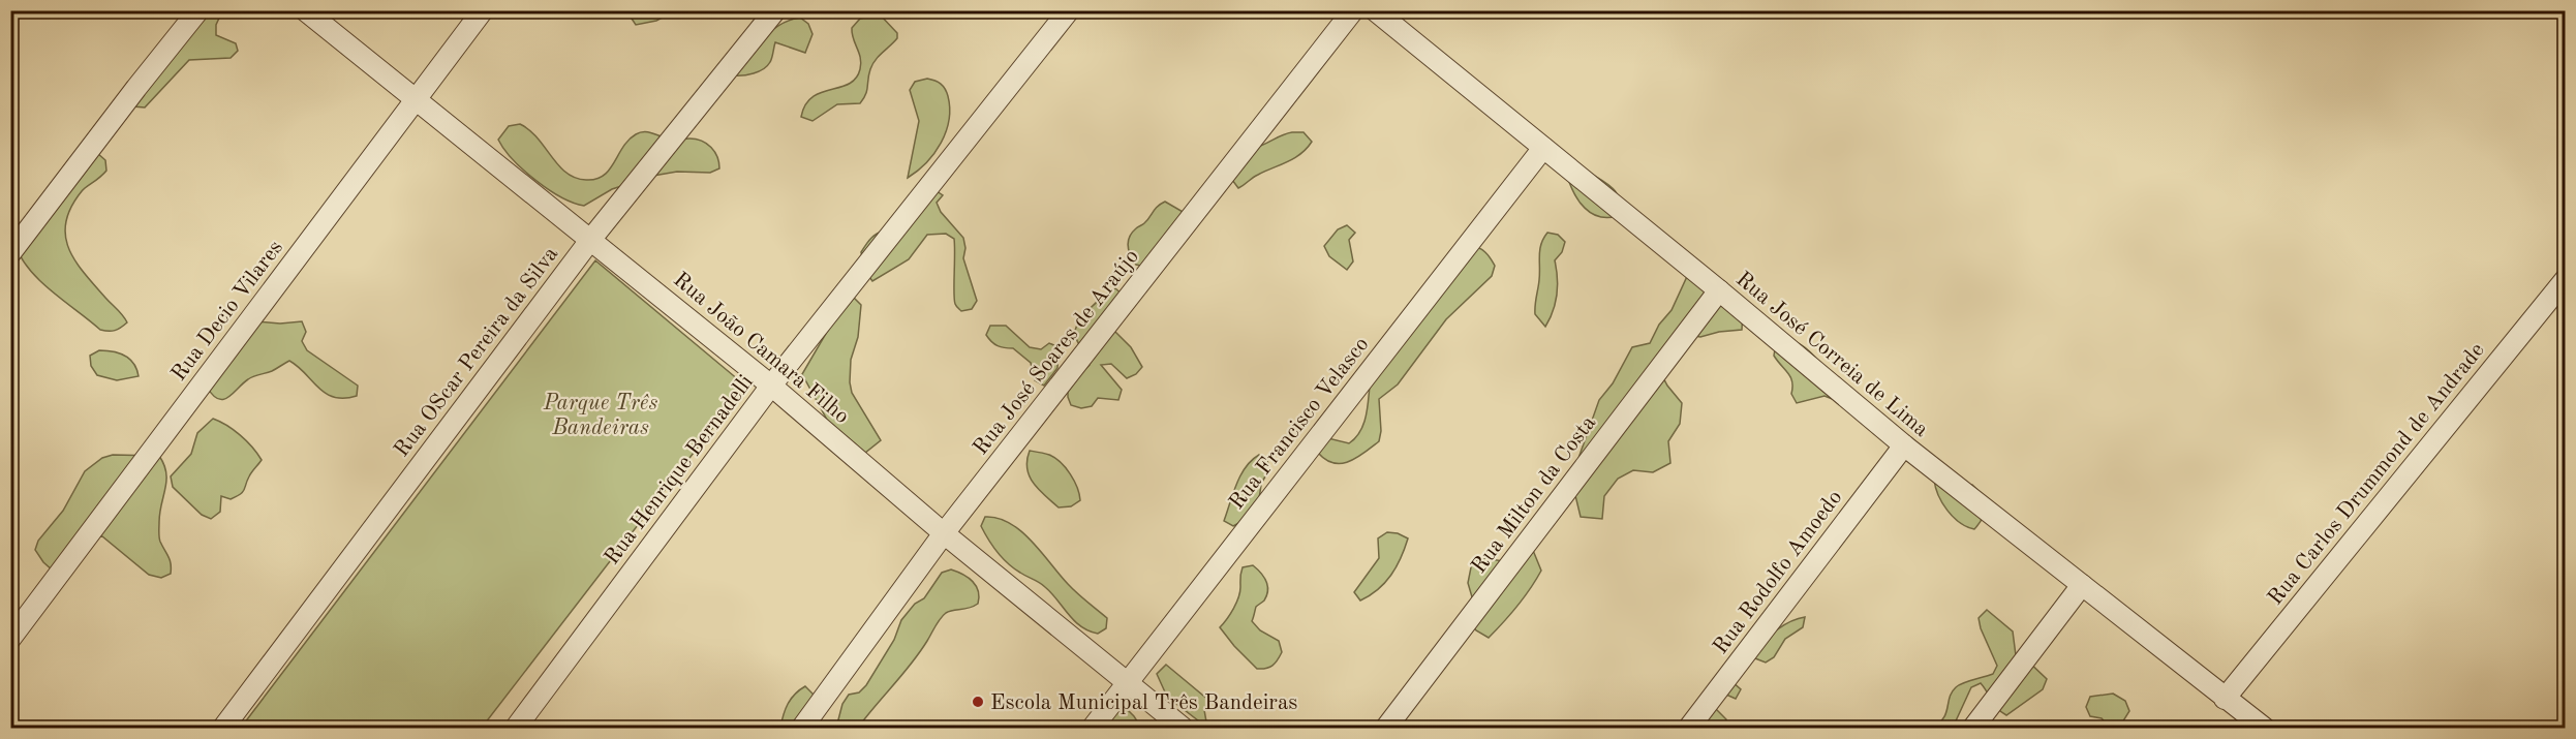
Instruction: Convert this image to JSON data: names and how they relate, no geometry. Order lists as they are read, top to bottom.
{
  "streets": {
    "street": [
      "Rua Decio Vilares",
      "Rua João Camara Filho",
      "Rua OScar Pereira da Silva",
      "Rua José Soares de Araújo",
      "Rua José Correia de Lima",
      "Rua Francisco Velasco",
      "Rua Henrique Bernadelli",
      "Rua Carlos Drummond de Andrade",
      "Rua Milton da Costa",
      "Rua Rodolfo Amoedo"
    ]
  },
  "crossings": [
    ["Rua Decio Vilares", "Rua João Camara Filho"],
    ["Rua João Camara Filho", "Rua OScar Pereira da Silva"],
    ["Rua João Camara Filho", "Rua José Soares de Araújo"],
    ["Rua João Camara Filho", "Rua Francisco Velasco"],
    ["Rua João Camara Filho", "Rua Henrique Bernadelli"],
    ["Rua José Correia de Lima", "Rua Francisco Velasco"],
    ["Rua José Correia de Lima", "Rua Carlos Drummond de Andrade"],
    ["Rua José Correia de Lima", "Rua Milton da Costa"],
    ["Rua José Correia de Lima", "Rua Rodolfo Amoedo"]
  ],
  "parks": ["Parque Três Bandeiras"],
  "places": ["Escola Municipal Três Bandeiras"]
}
